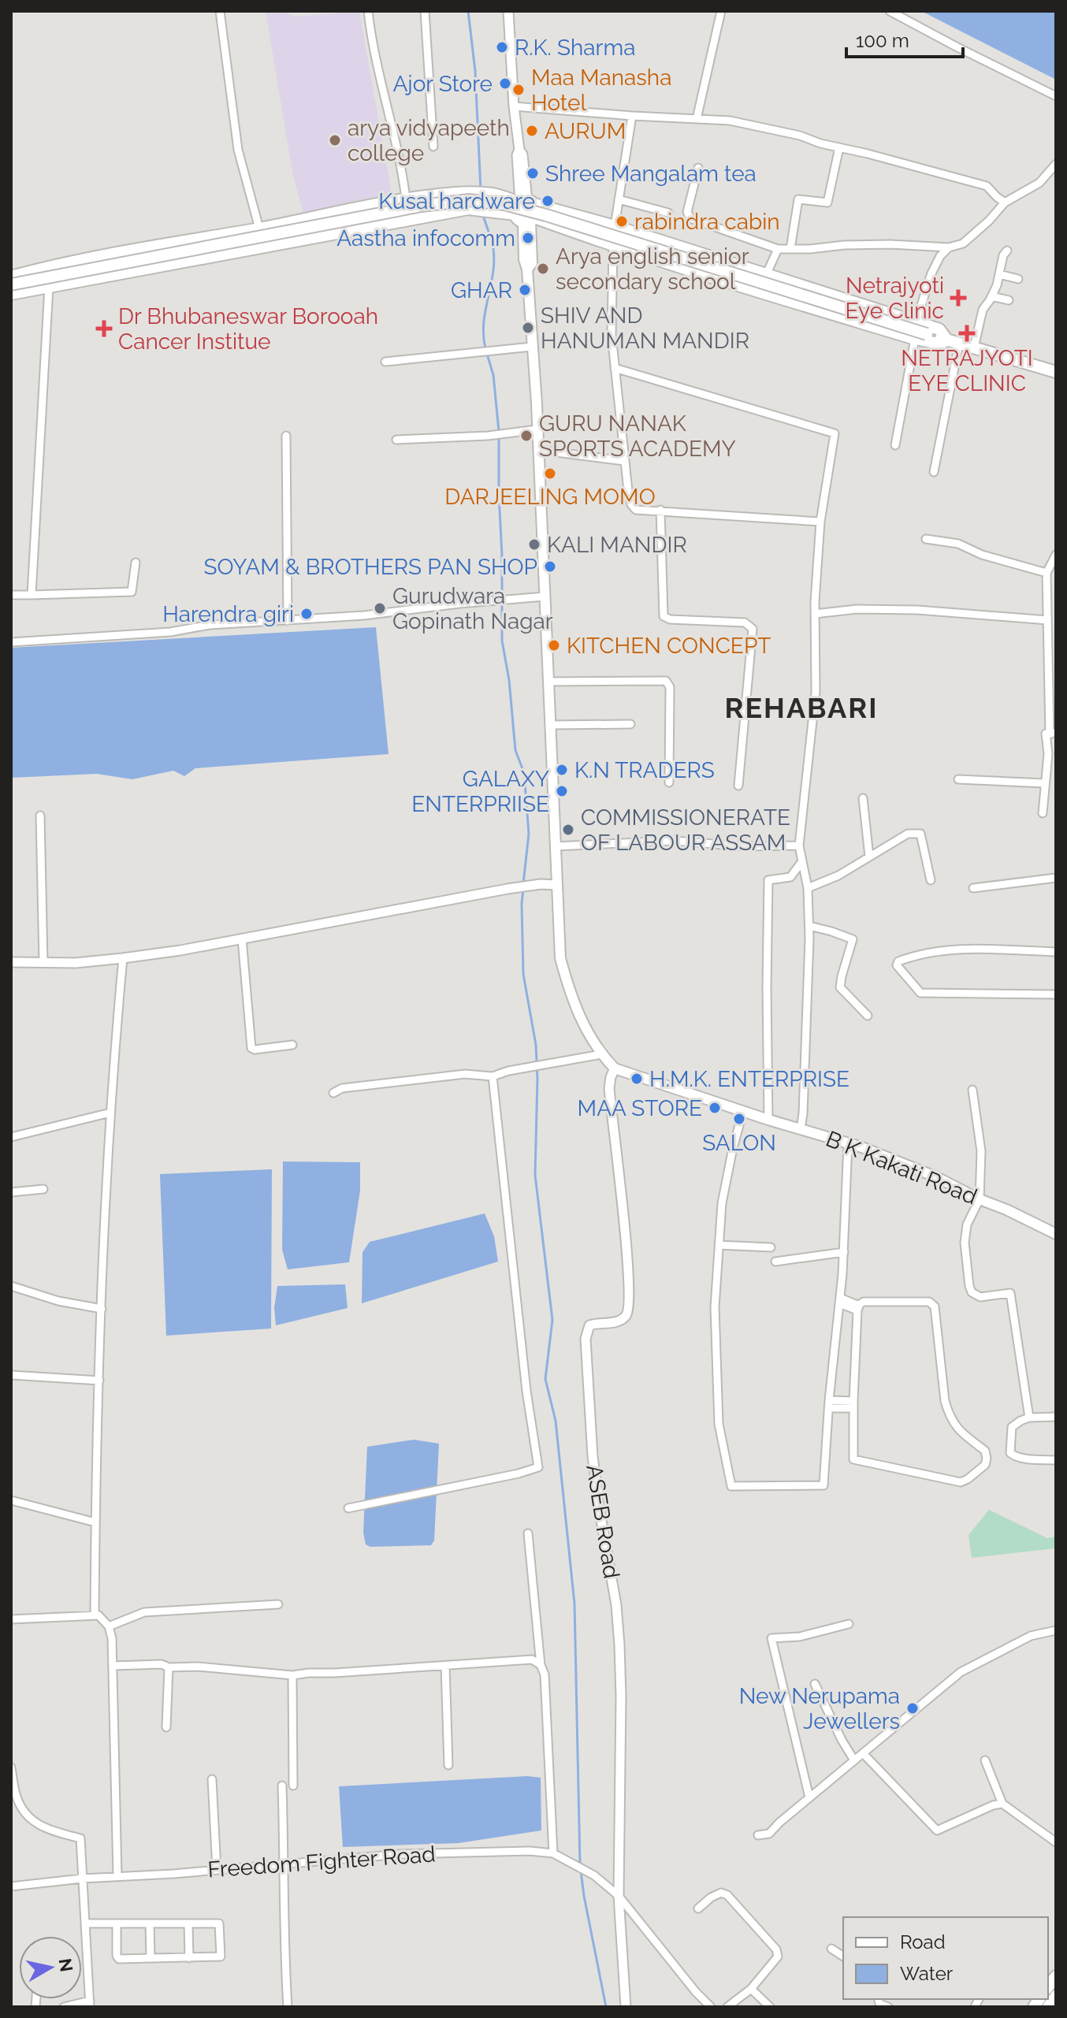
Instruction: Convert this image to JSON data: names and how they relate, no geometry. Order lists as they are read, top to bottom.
{
  "streets": {
    "main road": ["B K Kakati Road"],
    "street": ["ASEB Road", "Freedom Fighter Road"]
  },
  "crossings": [
    ["B K Kakati Road", "ASEB Road"],
    ["ASEB Road", "Freedom Fighter Road"]
  ],
  "districts": ["REHABARI"],
  "places": {
    "other": [
      "R.K. Sharma",
      "Ajor Store",
      "Maa Manasha Hotel",
      "AURUM",
      "arya vidyapeeth college",
      "Shree Mangalam tea",
      "Kusal hardware",
      "rabindra cabin",
      "Aastha infocomm",
      "Arya english senior secondary school",
      "GHAR",
      "SHIV AND HANUMAN MANDIR",
      "GURU NANAK SPORTS ACADEMY",
      "DARJEELING MOMO",
      "KALI MANDIR",
      "SOYAM & BROTHERS PAN SHOP",
      "Gurudwara Gopinath Nagar",
      "Harendra giri",
      "KITCHEN CONCEPT",
      "K.N TRADERS",
      "GALAXY ENTERPRIISE",
      "COMMISSIONERATE OF LABOUR ASSAM",
      "H.M.K. ENTERPRISE",
      "MAA STORE",
      "SALON",
      "New Nerupama Jewellers"
    ],
    "health": ["Netrajyoti Eye Clinic", "Dr Bhubaneswar Borooah Cancer Institue", "NETRAJYOTI EYE CLINIC"]
  },
  "legend": ["Road", "Water"],
  "scale_bar": "100 m",
  "north": "right"
}
